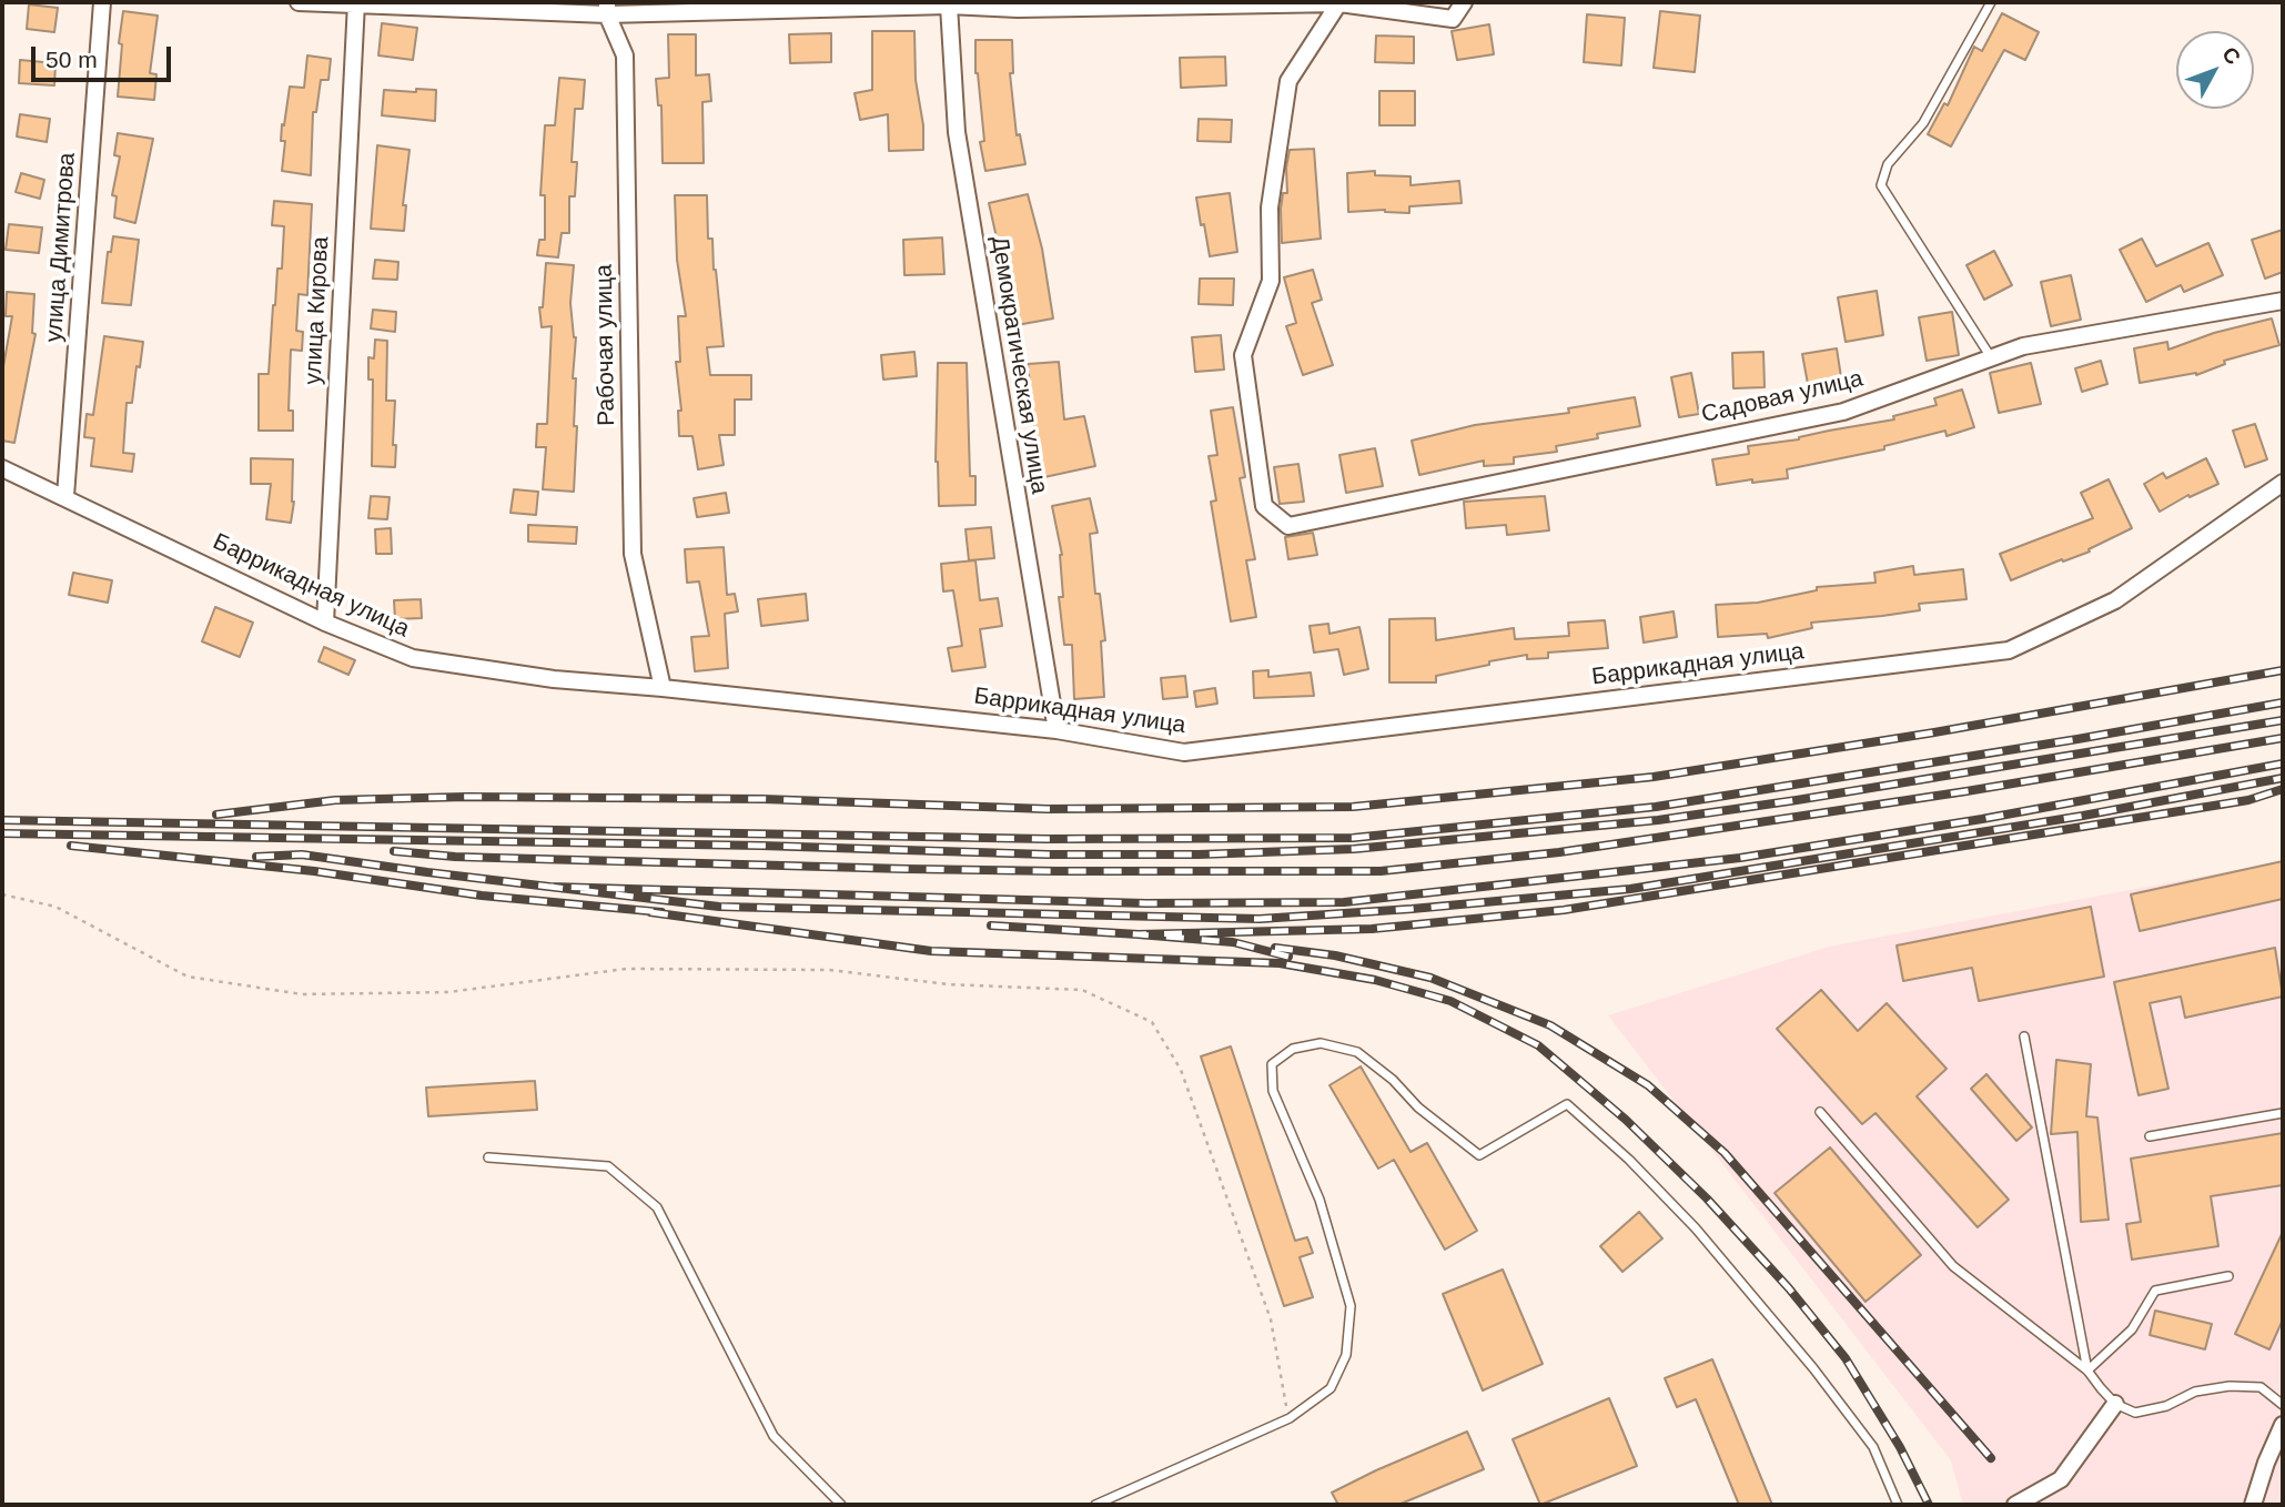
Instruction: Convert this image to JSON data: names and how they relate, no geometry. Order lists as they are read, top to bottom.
{
  "streets": {
    "street": [
      "улица Димитрова",
      "улица Кирова",
      "Рабочая улица",
      "Демократическая улица",
      "Садовая улица",
      "Баррикадная улица"
    ]
  },
  "crossings": [
    ["улица Димитрова", "Баррикадная улица"],
    ["улица Кирова", "Баррикадная улица"],
    ["Рабочая улица", "Баррикадная улица"],
    ["Демократическая улица", "Баррикадная улица"]
  ],
  "scale_bar": "50 m",
  "north": "top right"
}
